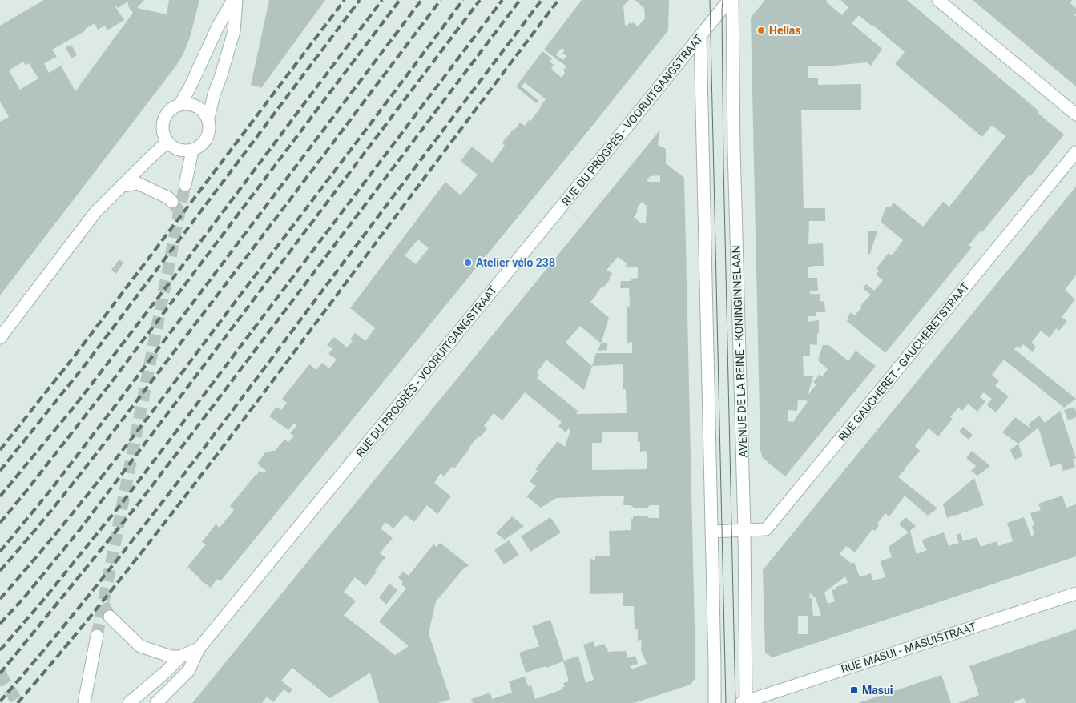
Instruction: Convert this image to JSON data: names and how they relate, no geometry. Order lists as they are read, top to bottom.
{
  "streets": {
    "street": [
      "RUE DU PROGRÈS - VOORUITGANGSTRAAT",
      "AVENUE DE LA REINE - KONINGINNELAAN",
      "RUE GAUCHERET - GAUCHERETSTRAAT",
      "RUE MASUI - MASUISTRAAT"
    ]
  },
  "crossings": [
    ["RUE DU PROGRÈS - VOORUITGANGSTRAAT", "AVENUE DE LA REINE - KONINGINNELAAN"],
    ["AVENUE DE LA REINE - KONINGINNELAAN", "RUE GAUCHERET - GAUCHERETSTRAAT"],
    ["AVENUE DE LA REINE - KONINGINNELAAN", "RUE MASUI - MASUISTRAAT"]
  ],
  "places": {
    "other": ["Hellas", "Atelier vélo 238"],
    "transit": ["Masui"]
  }
}
